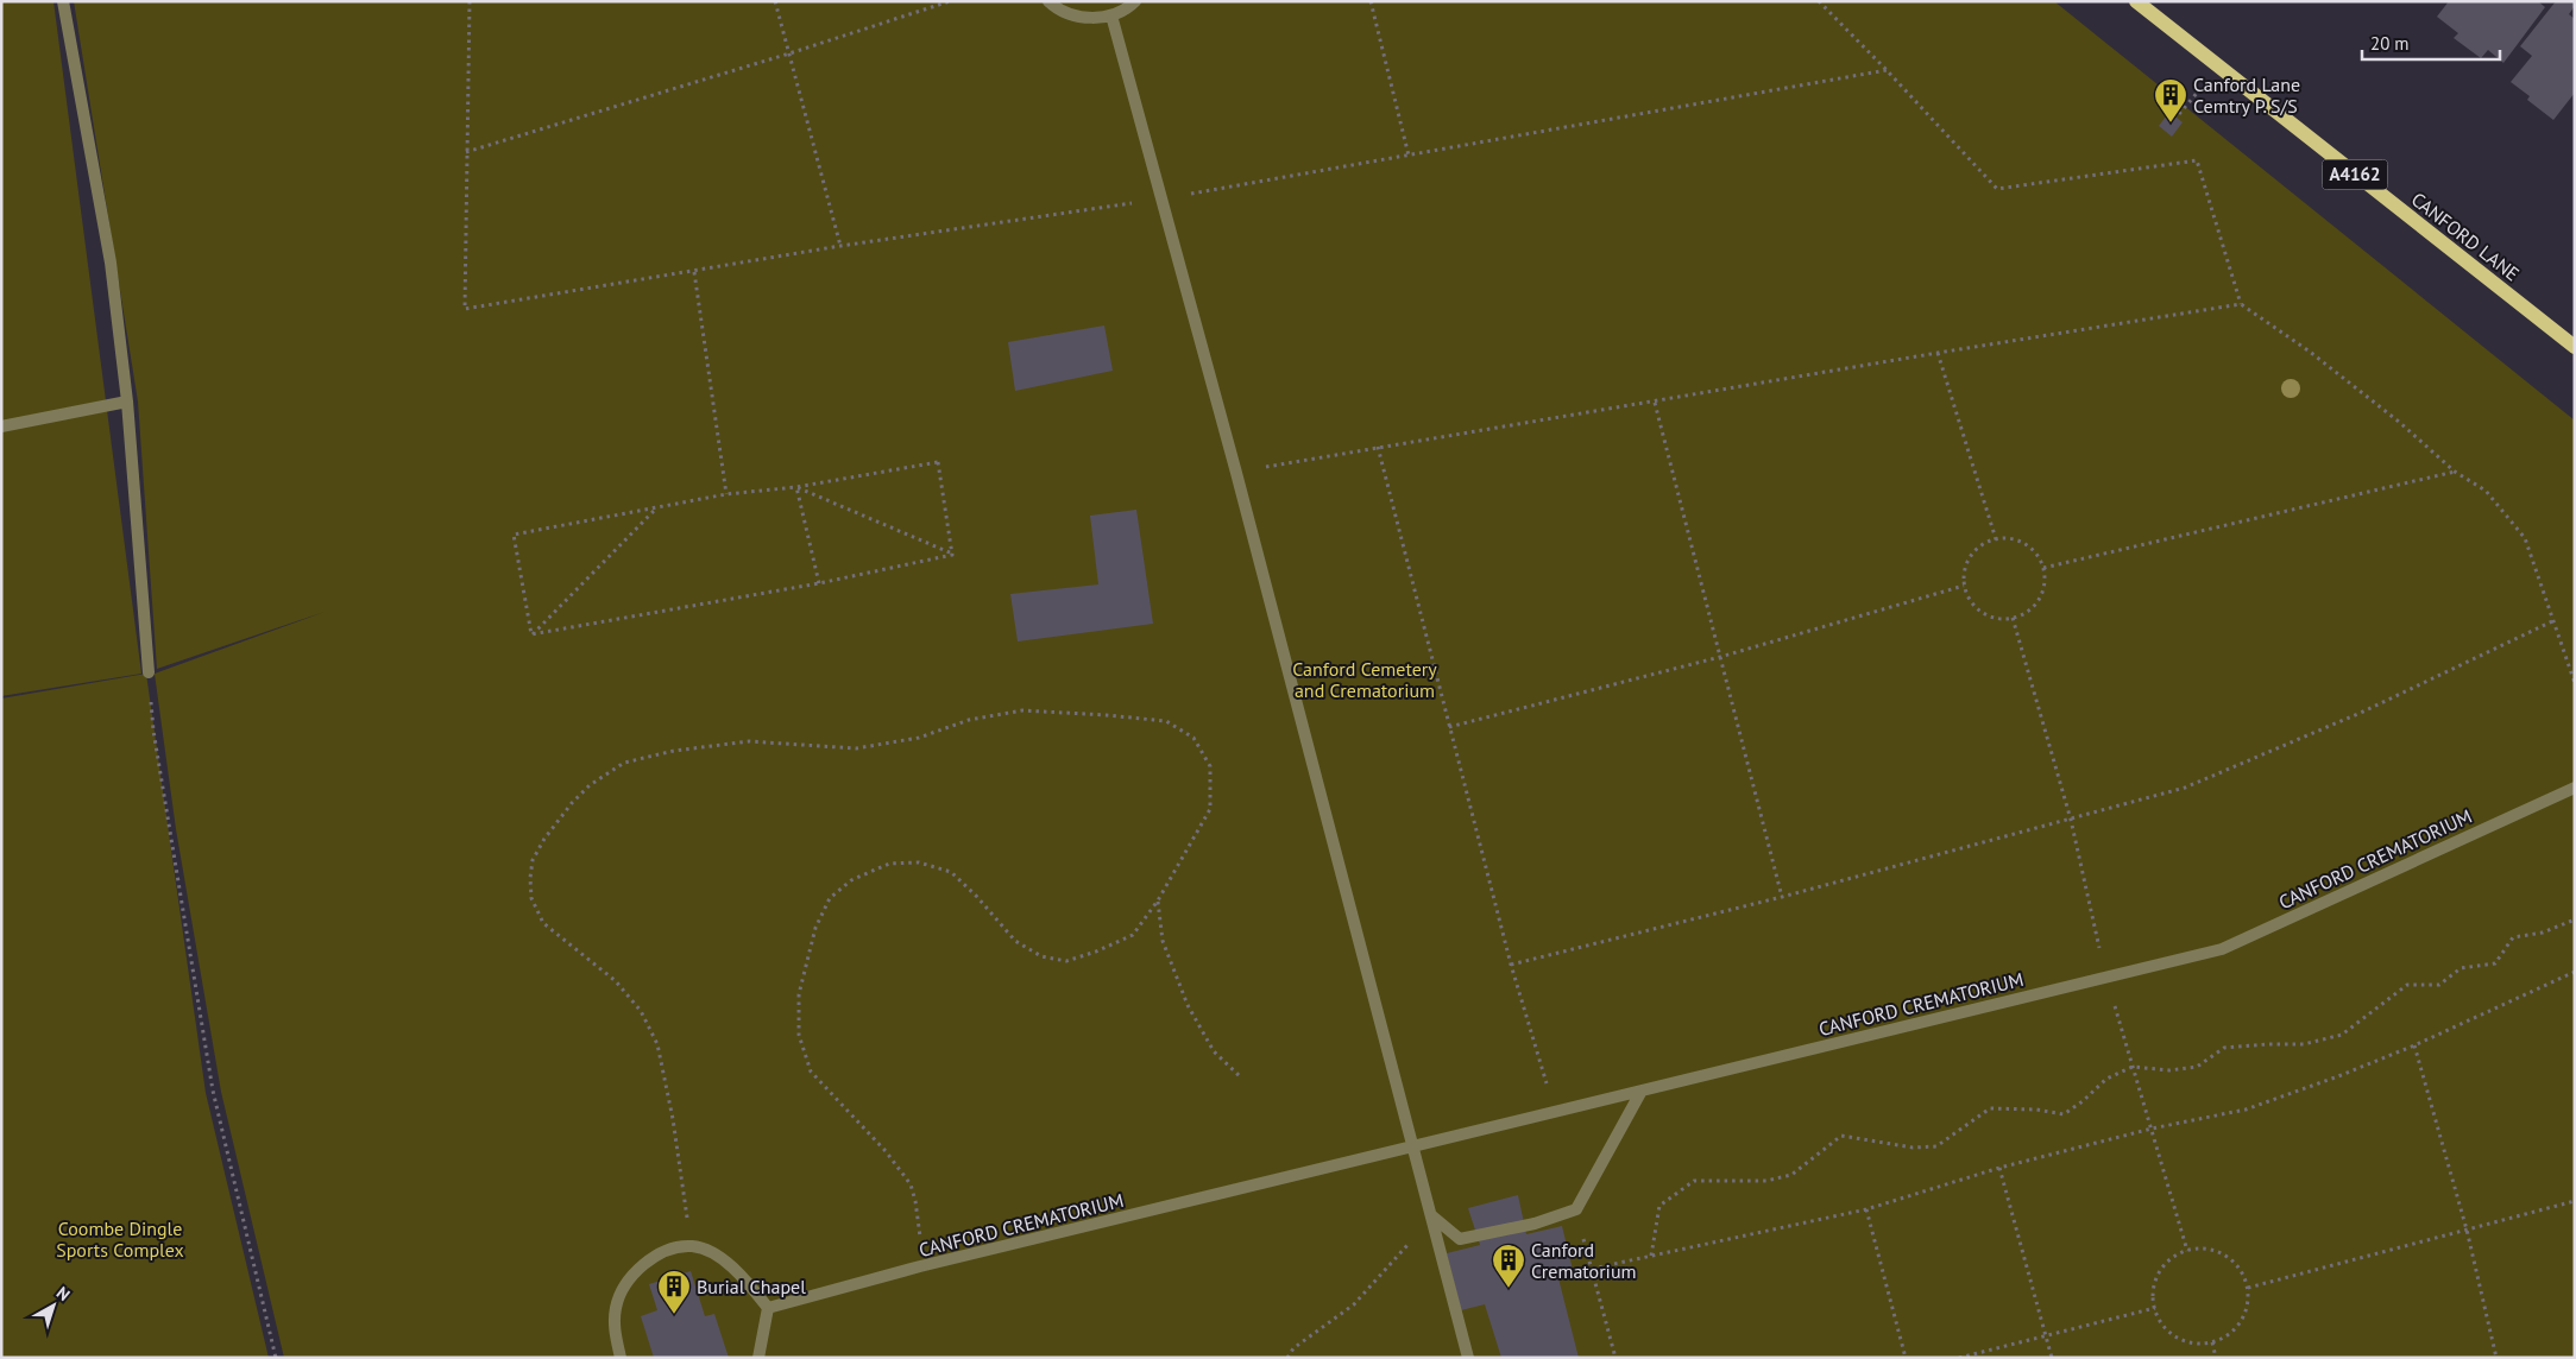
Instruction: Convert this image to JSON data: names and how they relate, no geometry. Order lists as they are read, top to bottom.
{
  "streets": {
    "main road": ["A4162", "CANFORD LANE"],
    "lane": ["CANFORD CREMATORIUM"]
  },
  "parks": ["Canford Cemetery and Crematorium", "Coombe Dingle Sports Complex"],
  "places": {
    "building": ["Canford Lane Cemtry P. S/S", "Canford Crematorium", "Burial Chapel"]
  },
  "scale_bar": "20 m",
  "north": "top right"
}
